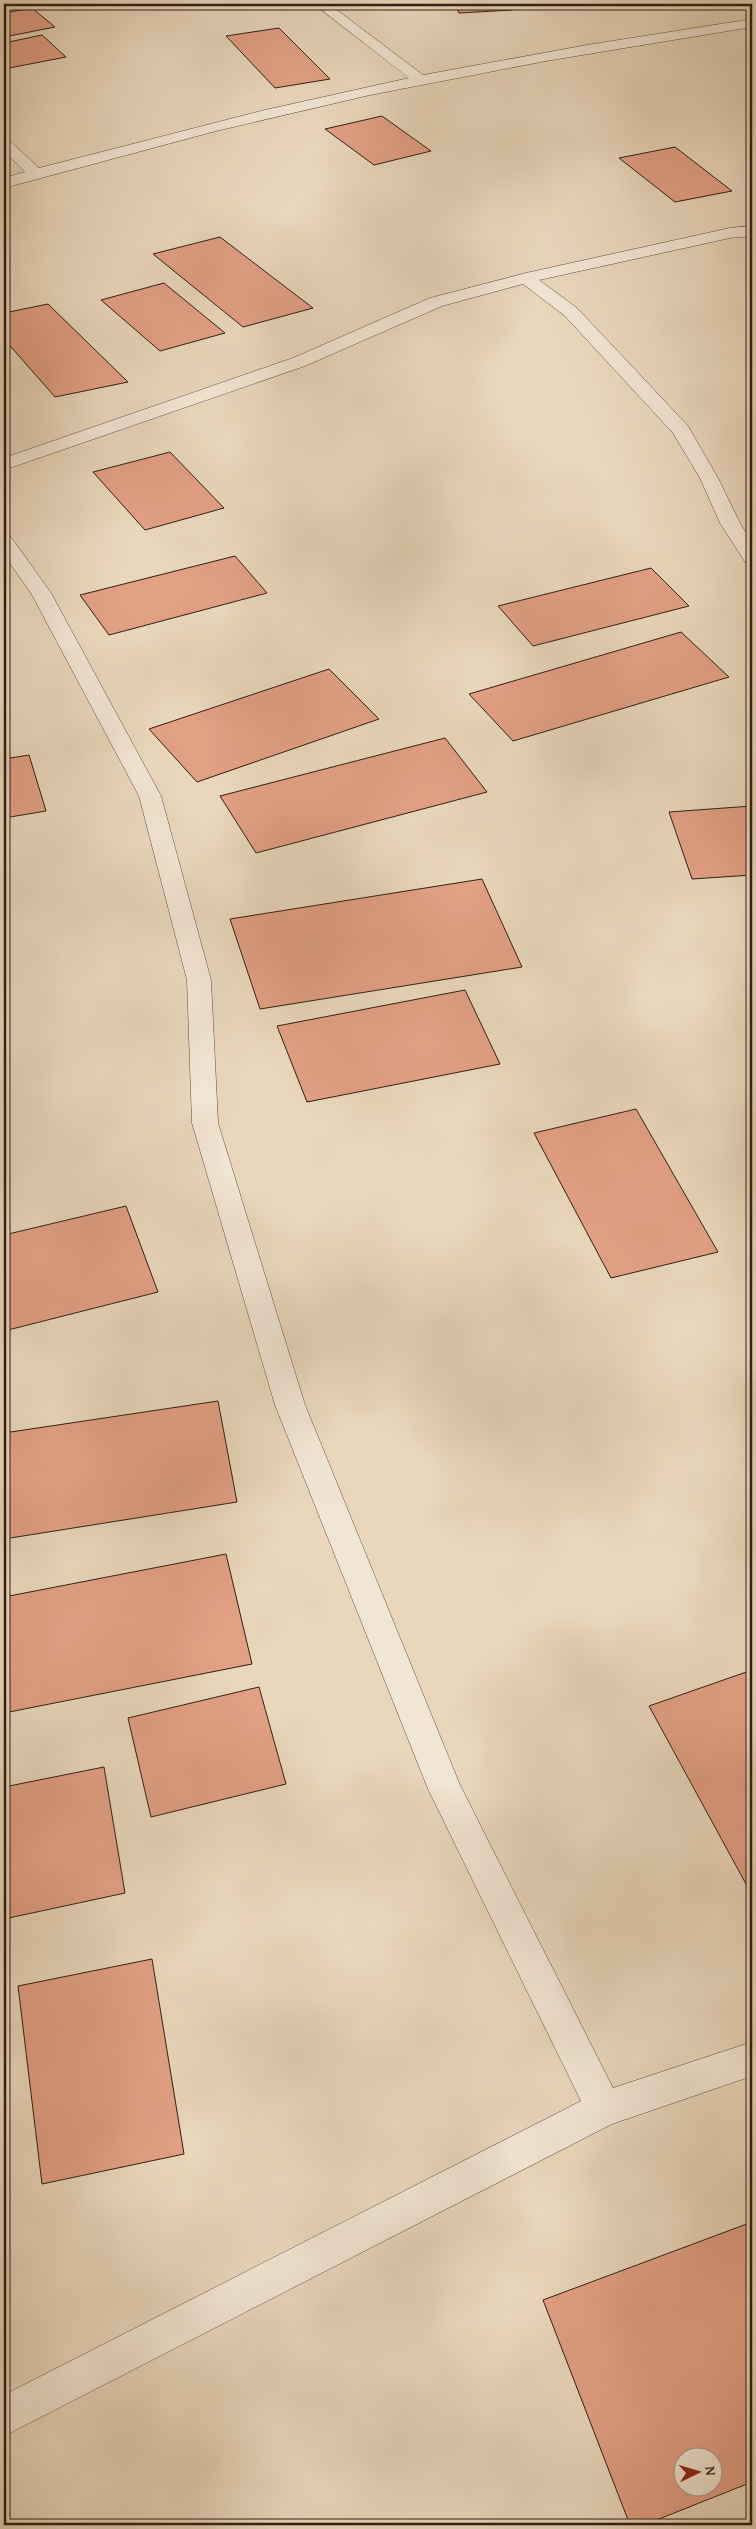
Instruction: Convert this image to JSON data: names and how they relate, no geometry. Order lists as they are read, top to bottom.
{
  "north": "right"
}
